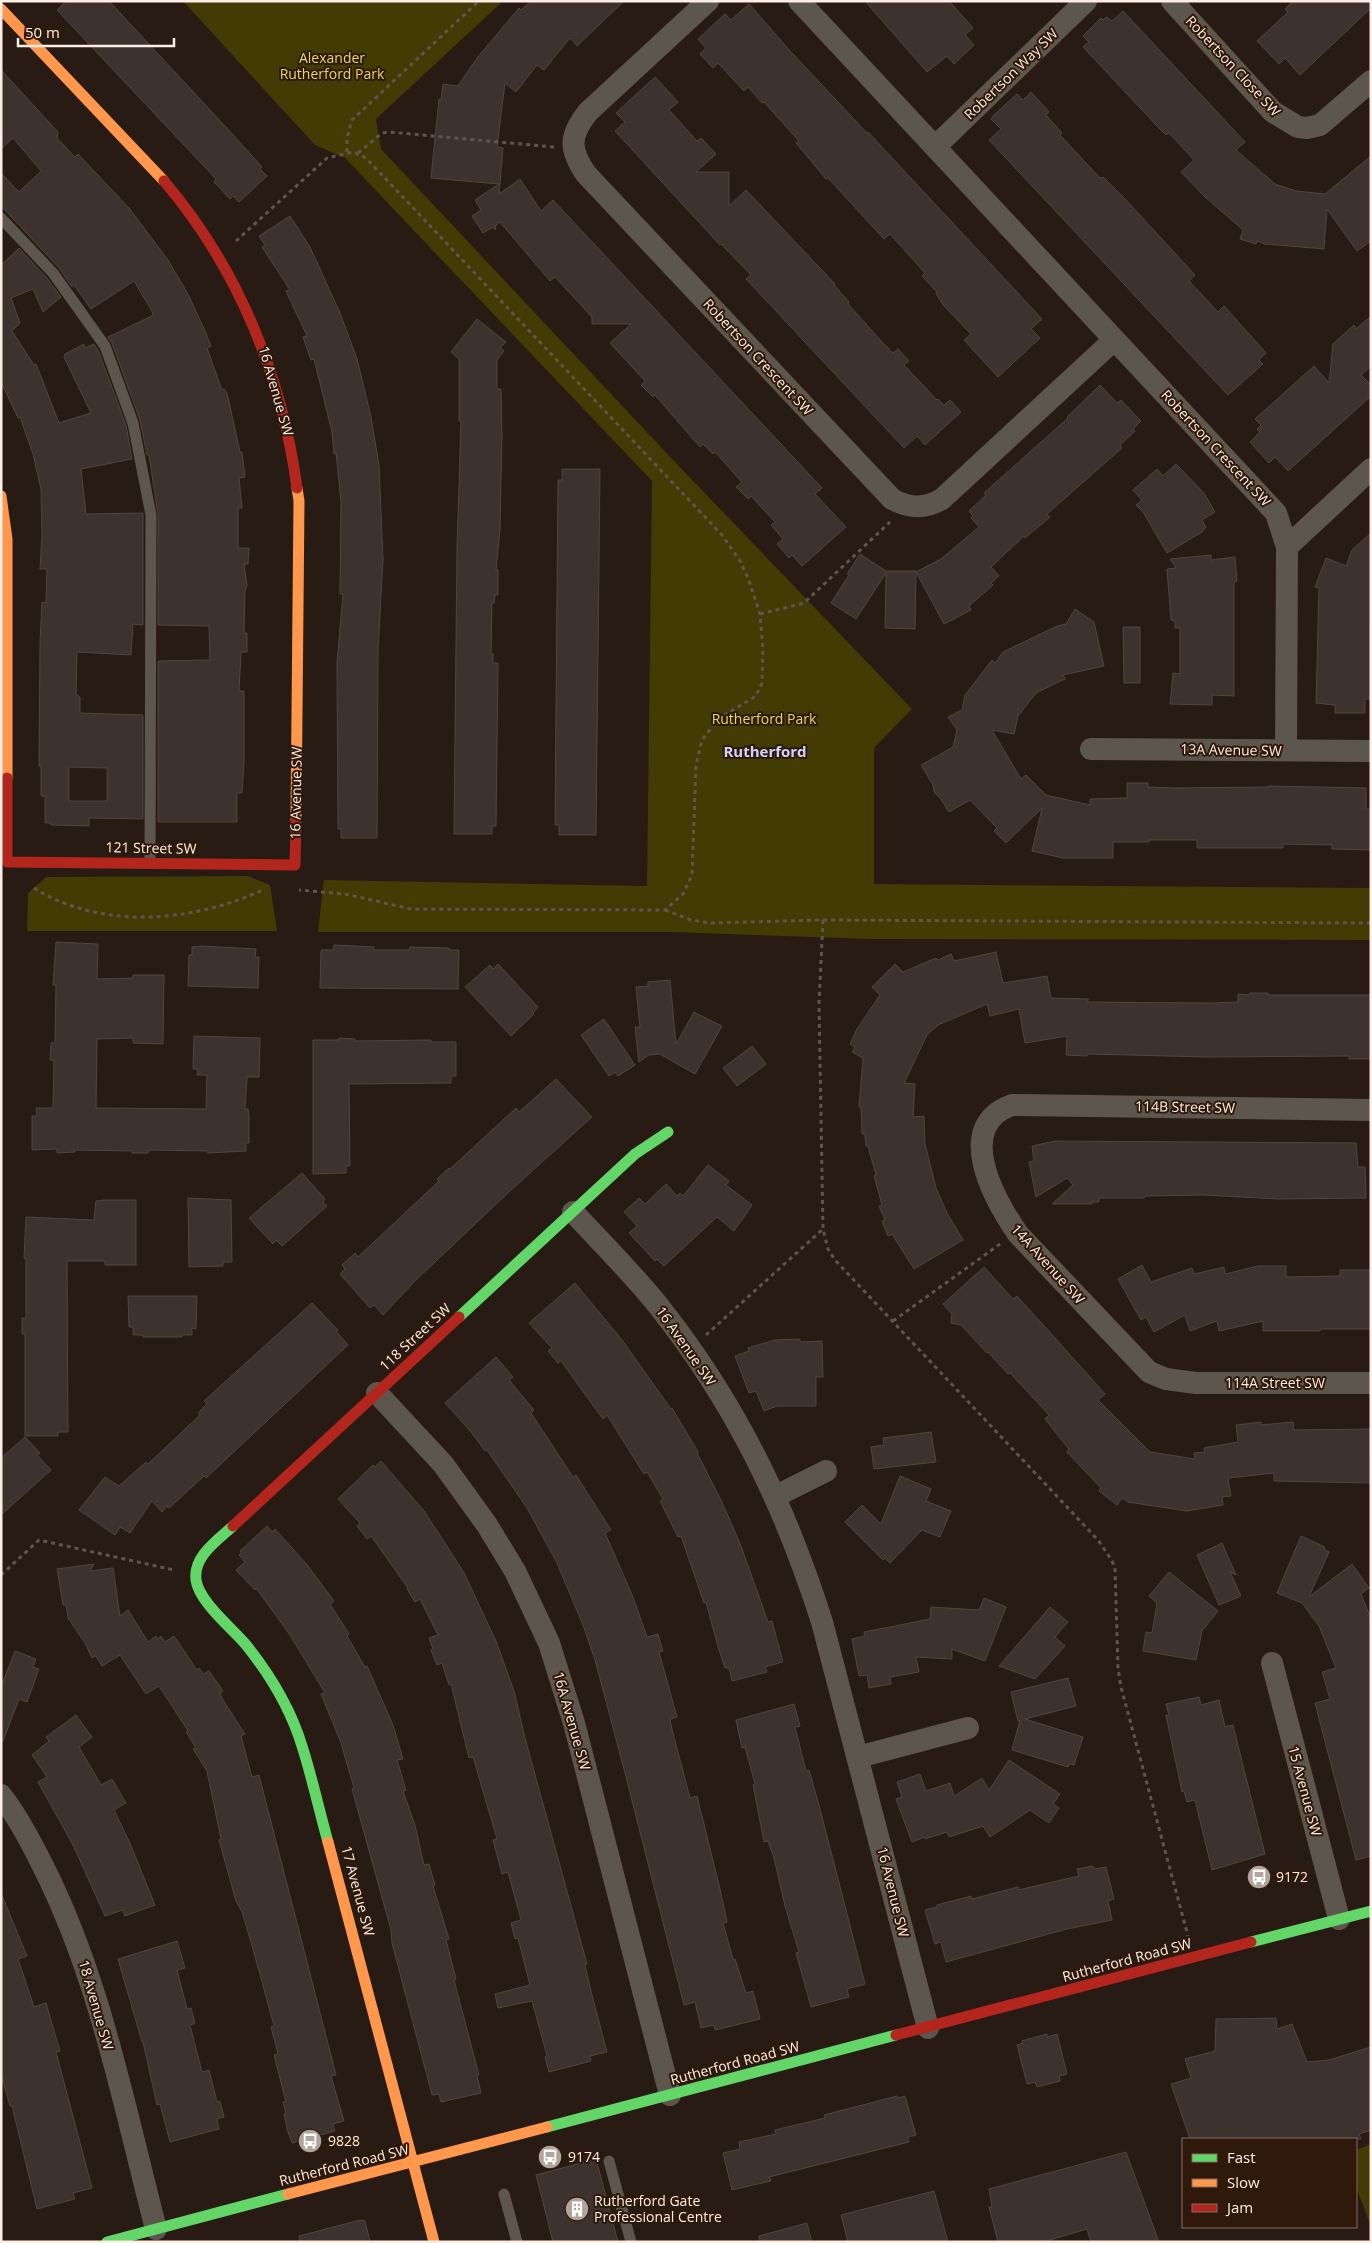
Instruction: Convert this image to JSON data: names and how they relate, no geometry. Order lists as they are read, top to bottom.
{
  "streets": {
    "street": [
      "Robertson Close SW",
      "Robertson Way SW",
      "Robertson Crescent SW",
      "16 Avenue SW",
      "13A Avenue SW",
      "121 Street SW",
      "114B Street SW",
      "14A Avenue SW",
      "118 Street SW",
      "114A Street SW",
      "16A Avenue SW",
      "15 Avenue SW",
      "17 Avenue SW",
      "Rutherford Road SW",
      "18 Avenue SW"
    ]
  },
  "crossings": [
    ["Robertson Way SW", "Robertson Crescent SW"],
    ["Robertson Crescent SW", "13A Avenue SW"],
    ["16 Avenue SW", "121 Street SW"],
    ["16 Avenue SW", "118 Street SW"],
    ["16 Avenue SW", "Rutherford Road SW"],
    ["114B Street SW", "14A Avenue SW"],
    ["14A Avenue SW", "114A Street SW"],
    ["118 Street SW", "16A Avenue SW"],
    ["118 Street SW", "17 Avenue SW"],
    ["16A Avenue SW", "Rutherford Road SW"],
    ["15 Avenue SW", "Rutherford Road SW"],
    ["17 Avenue SW", "Rutherford Road SW"],
    ["Rutherford Road SW", "18 Avenue SW"]
  ],
  "districts": ["Rutherford"],
  "parks": ["Alexander Rutherford Park", "Rutherford Park"],
  "places": {
    "bus stop": ["9172", "9828", "9174"],
    "building": ["Rutherford Gate Professional Centre"]
  },
  "legend": ["Fast", "Slow", "Jam"],
  "scale_bar": "50 m"
}
